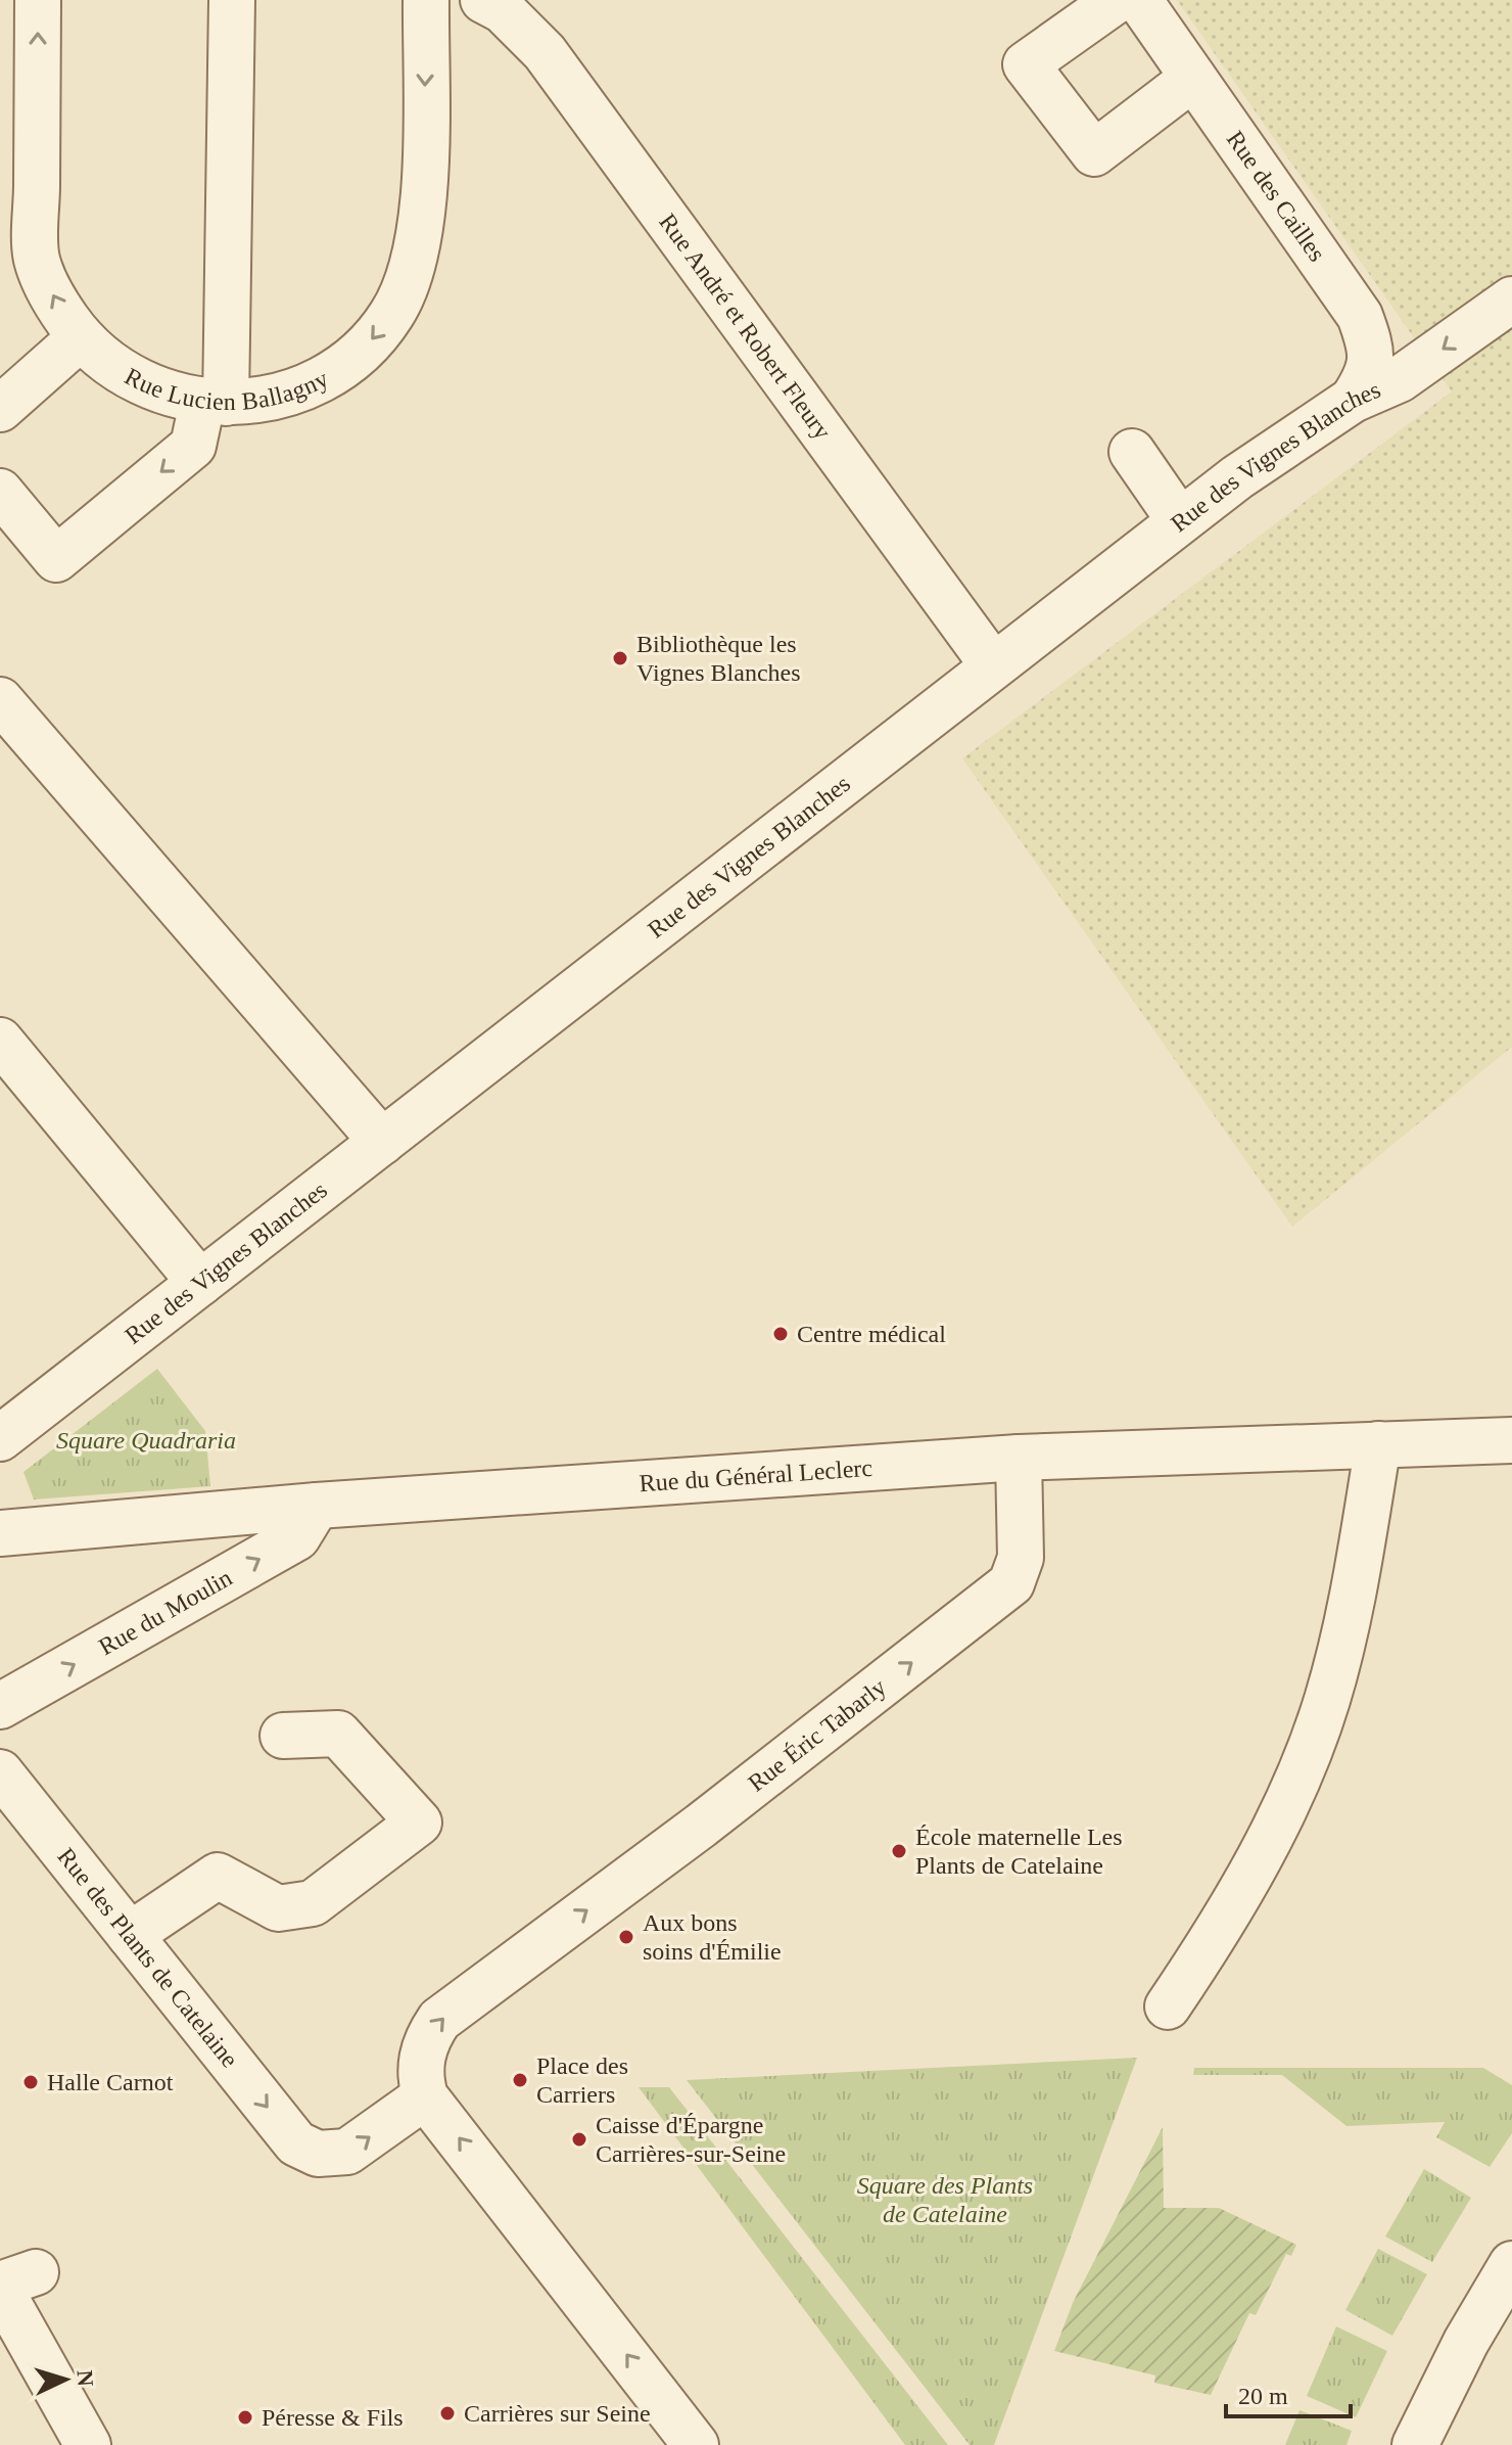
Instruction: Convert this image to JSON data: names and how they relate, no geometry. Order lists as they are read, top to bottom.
{
  "streets": {
    "street": [
      "Rue des Cailles",
      "Rue André et Robert Fleury",
      "Rue Lucien Ballagny",
      "Rue des Vignes Blanches",
      "Rue du Général Leclerc",
      "Rue du Moulin",
      "Rue Éric Tabarly",
      "Rue des Plants de Catelaine"
    ]
  },
  "crossings": [
    ["Rue des Cailles", "Rue des Vignes Blanches"],
    ["Rue André et Robert Fleury", "Rue des Vignes Blanches"],
    ["Rue du Général Leclerc", "Rue du Moulin"],
    ["Rue du Général Leclerc", "Rue Éric Tabarly"],
    ["Rue Éric Tabarly", "Rue des Plants de Catelaine"]
  ],
  "one_way": ["Rue du Moulin", "Rue des Plants de Catelaine"],
  "parks": ["Square Quadraria", "Square des Plants de Catelaine"],
  "places": [
    "Bibliothèque les Vignes Blanches",
    "Centre médical",
    "École maternelle Les Plants de Catelaine",
    "Aux bons soins d'Émilie",
    "Place des Carriers",
    "Halle Carnot",
    "Caisse d'Épargne Carrières-sur-Seine",
    "Carrières sur Seine",
    "Péresse & Fils"
  ],
  "scale_bar": "20 m",
  "north": "right"
}
